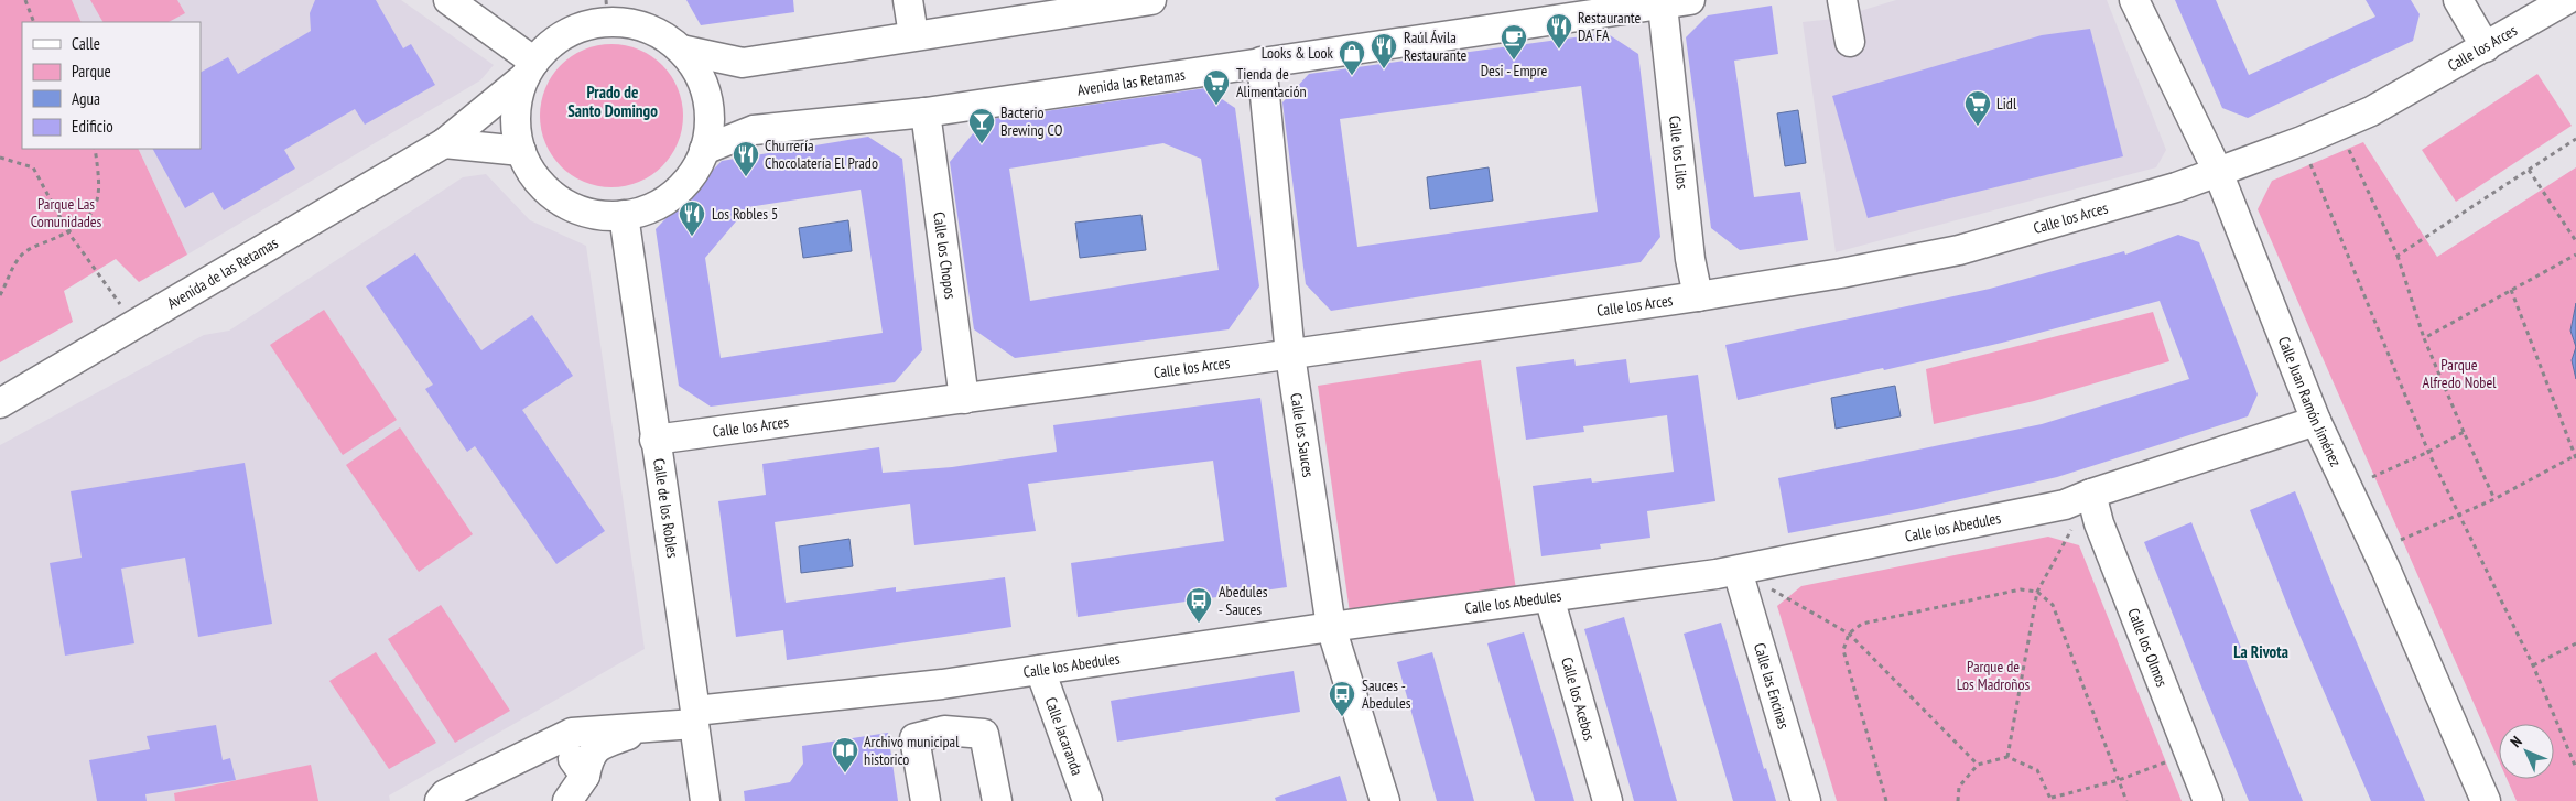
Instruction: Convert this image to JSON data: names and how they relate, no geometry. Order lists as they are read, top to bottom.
{
  "streets": {
    "street": [
      "Calle los Arces",
      "Avenida las Retamas",
      "Calle los Lilos",
      "Calle los Chopos",
      "Avenida de las Retamas",
      "Calle Juan Ramón Jiménez",
      "Calle los Sauces",
      "Calle de los Robles",
      "Calle los Abedules",
      "Calle los Olmos",
      "Calle las Encinas",
      "Calle los Acebos",
      "Calle Jacaranda"
    ]
  },
  "crossings": [
    ["Calle los Arces", "Calle los Lilos"],
    ["Calle los Arces", "Calle los Chopos"],
    ["Calle los Arces", "Calle Juan Ramón Jiménez"],
    ["Calle los Arces", "Calle los Sauces"],
    ["Calle los Arces", "Calle de los Robles"],
    ["Avenida las Retamas", "Calle los Lilos"],
    ["Avenida las Retamas", "Calle los Chopos"],
    ["Avenida las Retamas", "Avenida de las Retamas"],
    ["Avenida las Retamas", "Calle los Sauces"],
    ["Avenida las Retamas", "Calle de los Robles"],
    ["Avenida de las Retamas", "Calle de los Robles"],
    ["Calle Juan Ramón Jiménez", "Calle los Abedules"],
    ["Calle los Sauces", "Calle los Abedules"],
    ["Calle de los Robles", "Calle los Abedules"],
    ["Calle los Abedules", "Calle los Olmos"],
    ["Calle los Abedules", "Calle las Encinas"],
    ["Calle los Abedules", "Calle los Acebos"],
    ["Calle los Abedules", "Calle Jacaranda"]
  ],
  "districts": ["Prado de Santo Domingo", "La Rivota"],
  "parks": ["Parque Las Comunidades", "Parque Alfredo Nobel", "Parque de Los Madroños"],
  "places": {
    "restaurant": [
      "Restaurante DA FA",
      "Raúl Ávila Restaurante",
      "Churrería Chocolatería El Prado",
      "Los Robles 5"
    ],
    "cafe": ["Desi - Empre"],
    "shop": ["Looks & Look"],
    "supermarket": ["Tienda de Alimentación", "Lidl"],
    "bar": ["Bacterio Brewing CO"],
    "bus stop": ["Abedules - Sauces", "Sauces - Abedules"],
    "library": ["Archivo municipal historico"]
  },
  "legend": [
    "Calle",
    "Parque",
    "Agua",
    "Edificio"
  ],
  "north": "top left"
}
